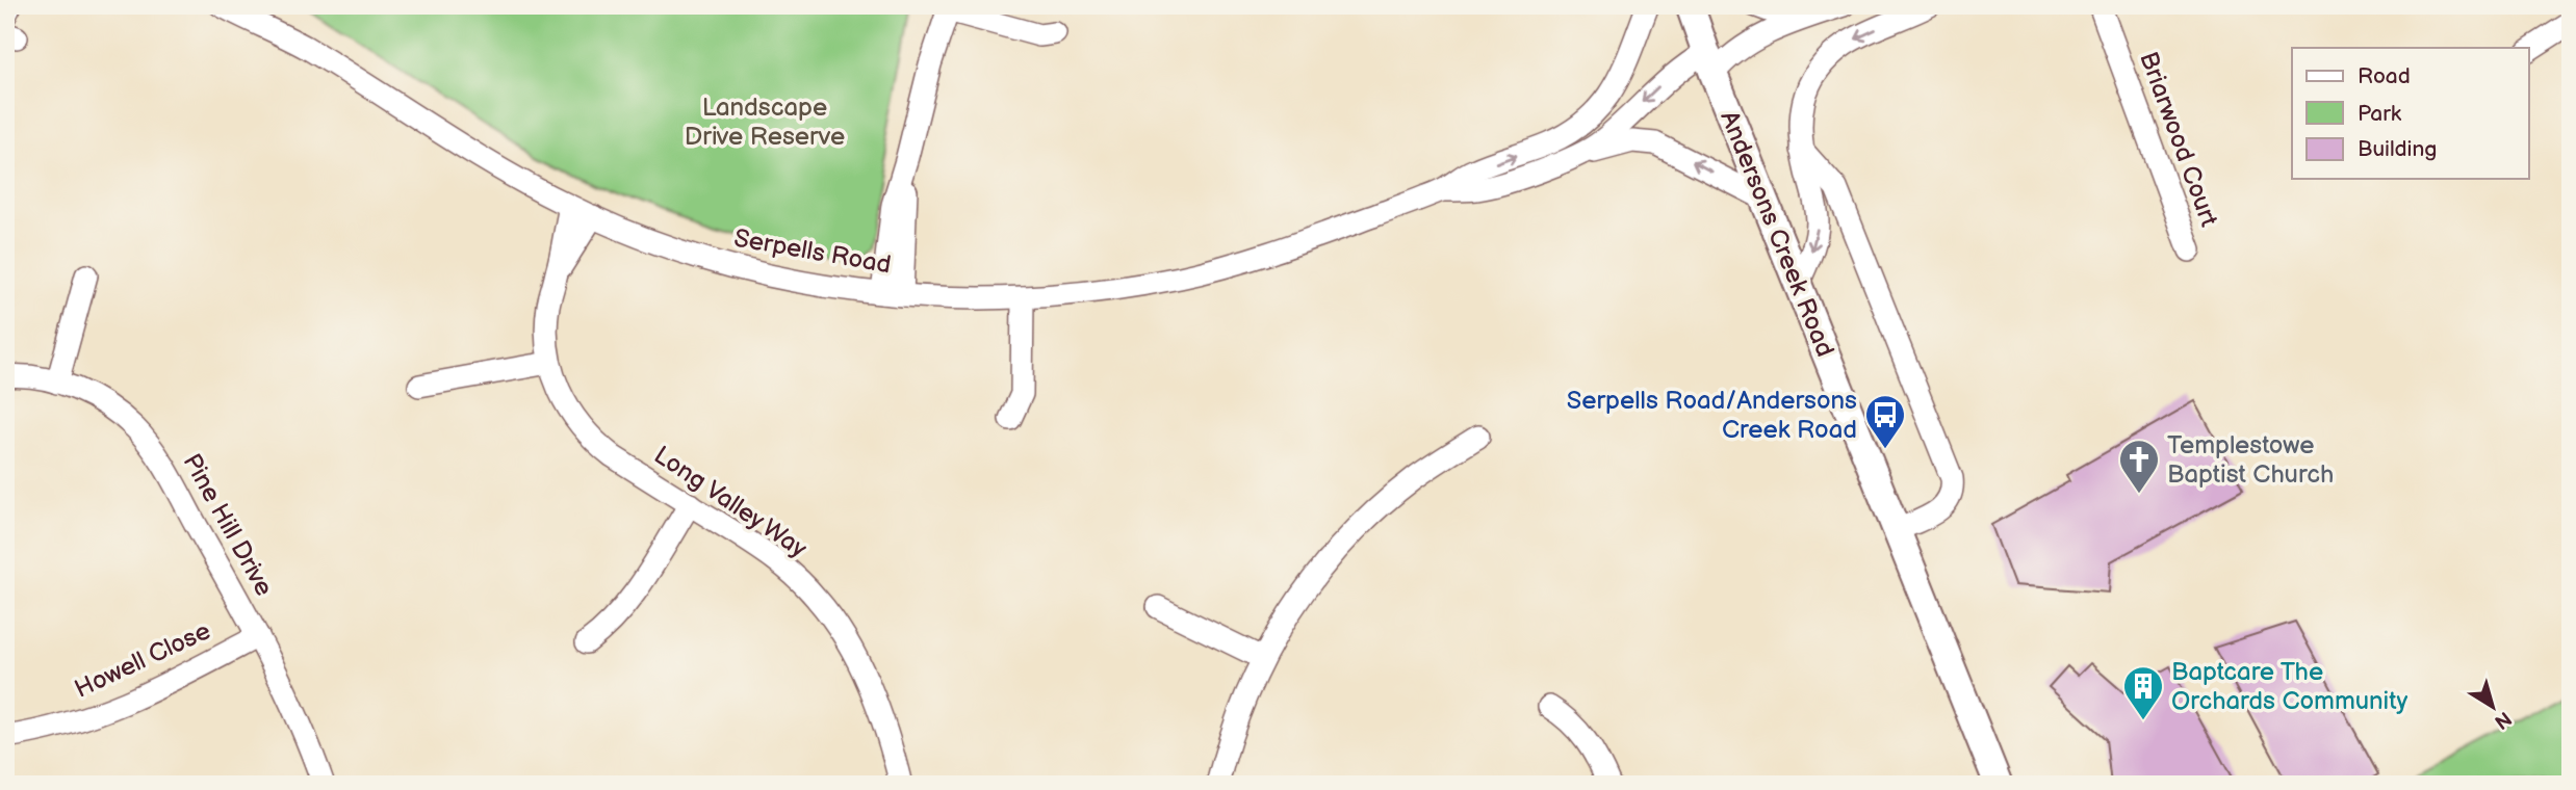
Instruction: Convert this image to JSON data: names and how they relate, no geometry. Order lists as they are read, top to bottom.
{
  "streets": {
    "main road": ["Andersons Creek Road"],
    "street": [
      "Briarwood Court",
      "Serpells Road",
      "Long Valley Way",
      "Pine Hill Drive",
      "Howell Close"
    ]
  },
  "crossings": [
    ["Andersons Creek Road", "Serpells Road"],
    ["Serpells Road", "Long Valley Way"],
    ["Pine Hill Drive", "Howell Close"]
  ],
  "parks": ["Landscape Drive Reserve"],
  "places": {
    "bus stop": ["Serpells Road/Andersons Creek Road"],
    "church": ["Templestowe Baptist Church"],
    "building": ["Baptcare The Orchards Community"]
  },
  "legend": ["Road", "Park", "Building"],
  "north": "bottom right"
}
